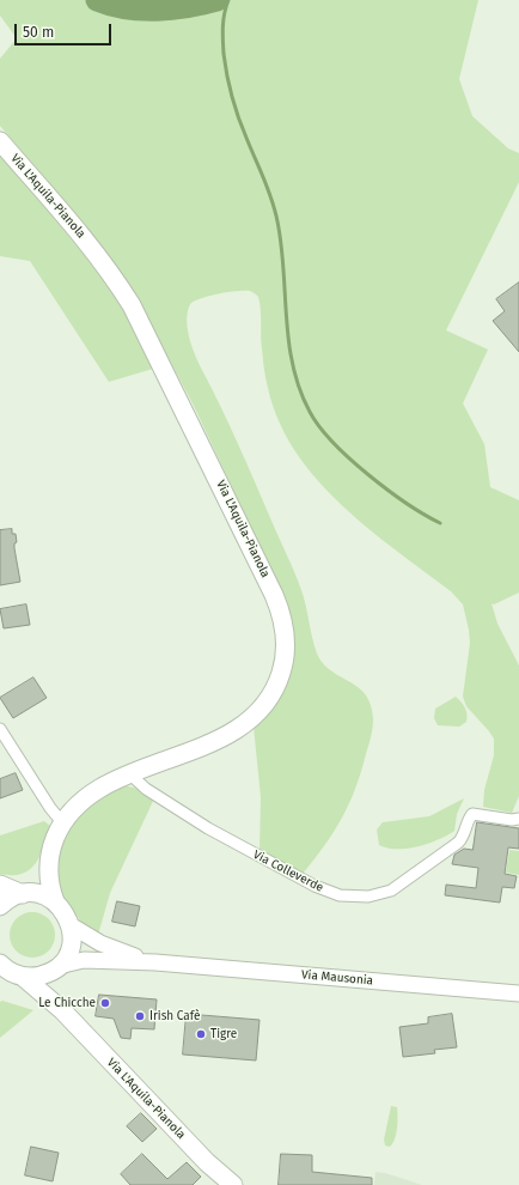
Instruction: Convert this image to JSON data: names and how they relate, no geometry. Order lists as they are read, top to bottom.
{
  "streets": {
    "main road": ["Via L'Aquila-Pianola", "Via Mausonia"],
    "street": ["Via Colleverde"]
  },
  "crossings": [
    ["Via L'Aquila-Pianola", "Via Colleverde"],
    ["Via L'Aquila-Pianola", "Via Mausonia"]
  ],
  "places": ["Le Chicche", "Irish Cafè", "Tigre"],
  "scale_bar": "50 m"
}
